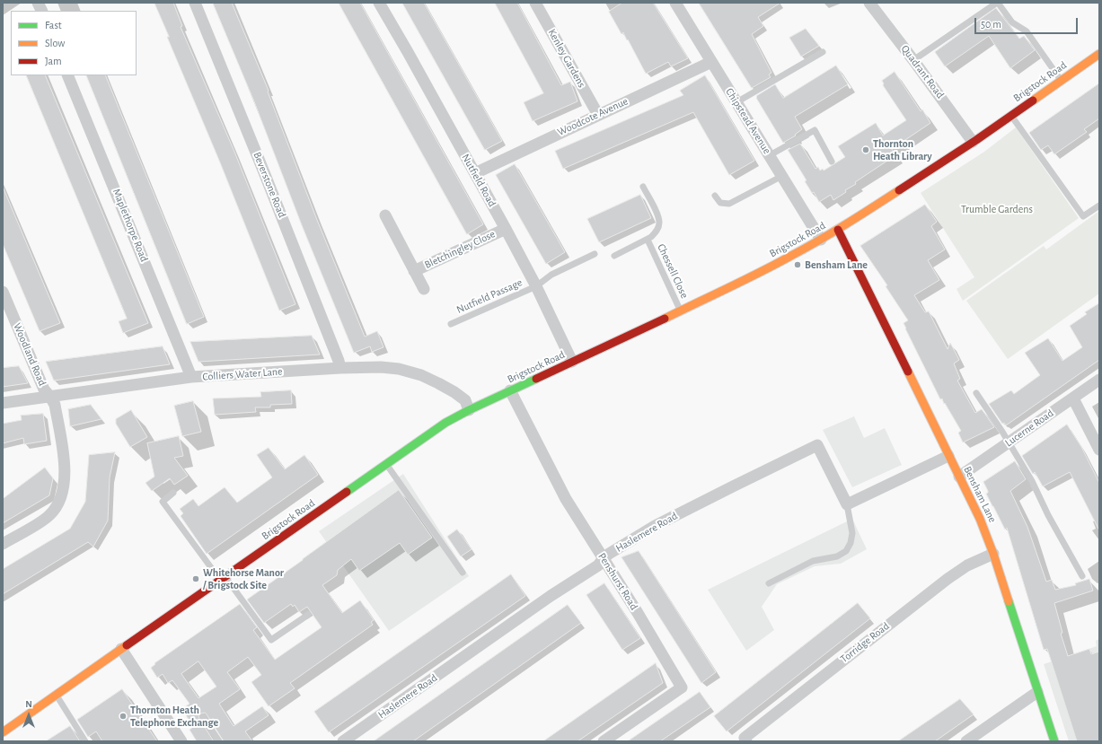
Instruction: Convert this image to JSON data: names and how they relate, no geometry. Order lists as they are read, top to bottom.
{
  "streets": {
    "main road": ["Brigstock Road", "Bensham Lane"],
    "street": [
      "Kenley Gardens",
      "Quadrant Road",
      "Woodcote Avenue",
      "Chipstead Avenue",
      "Nutfield Road",
      "Beverstone Road",
      "Maplethorpe Road",
      "Bletchingley Close",
      "Woodland Road",
      "Colliers Water Lane",
      "Lucerne Road",
      "Haslemere Road",
      "Penshurst Road",
      "Torridge Road"
    ],
    "lane": ["Chessell Close", "Nutfield Passage"]
  },
  "crossings": [
    ["Kenley Gardens", "Woodcote Avenue"],
    ["Quadrant Road", "Brigstock Road"],
    ["Brigstock Road", "Chipstead Avenue"],
    ["Brigstock Road", "Nutfield Road"],
    ["Brigstock Road", "Chessell Close"],
    ["Brigstock Road", "Colliers Water Lane"],
    ["Brigstock Road", "Bensham Lane"],
    ["Brigstock Road", "Penshurst Road"],
    ["Woodcote Avenue", "Chipstead Avenue"],
    ["Woodcote Avenue", "Nutfield Road"],
    ["Nutfield Road", "Bletchingley Close"],
    ["Nutfield Road", "Nutfield Passage"],
    ["Beverstone Road", "Colliers Water Lane"],
    ["Maplethorpe Road", "Colliers Water Lane"],
    ["Woodland Road", "Colliers Water Lane"],
    ["Lucerne Road", "Bensham Lane"],
    ["Bensham Lane", "Torridge Road"],
    ["Haslemere Road", "Penshurst Road"]
  ],
  "parks": ["Trumble Gardens"],
  "places": [
    "Thornton Heath Library",
    "Bensham Lane",
    "Whitehorse Manor / Brigstock Site",
    "Thornton Heath Telephone Exchange"
  ],
  "legend": ["Fast", "Slow", "Jam"],
  "scale_bar": "50 m",
  "north": "top"
}
